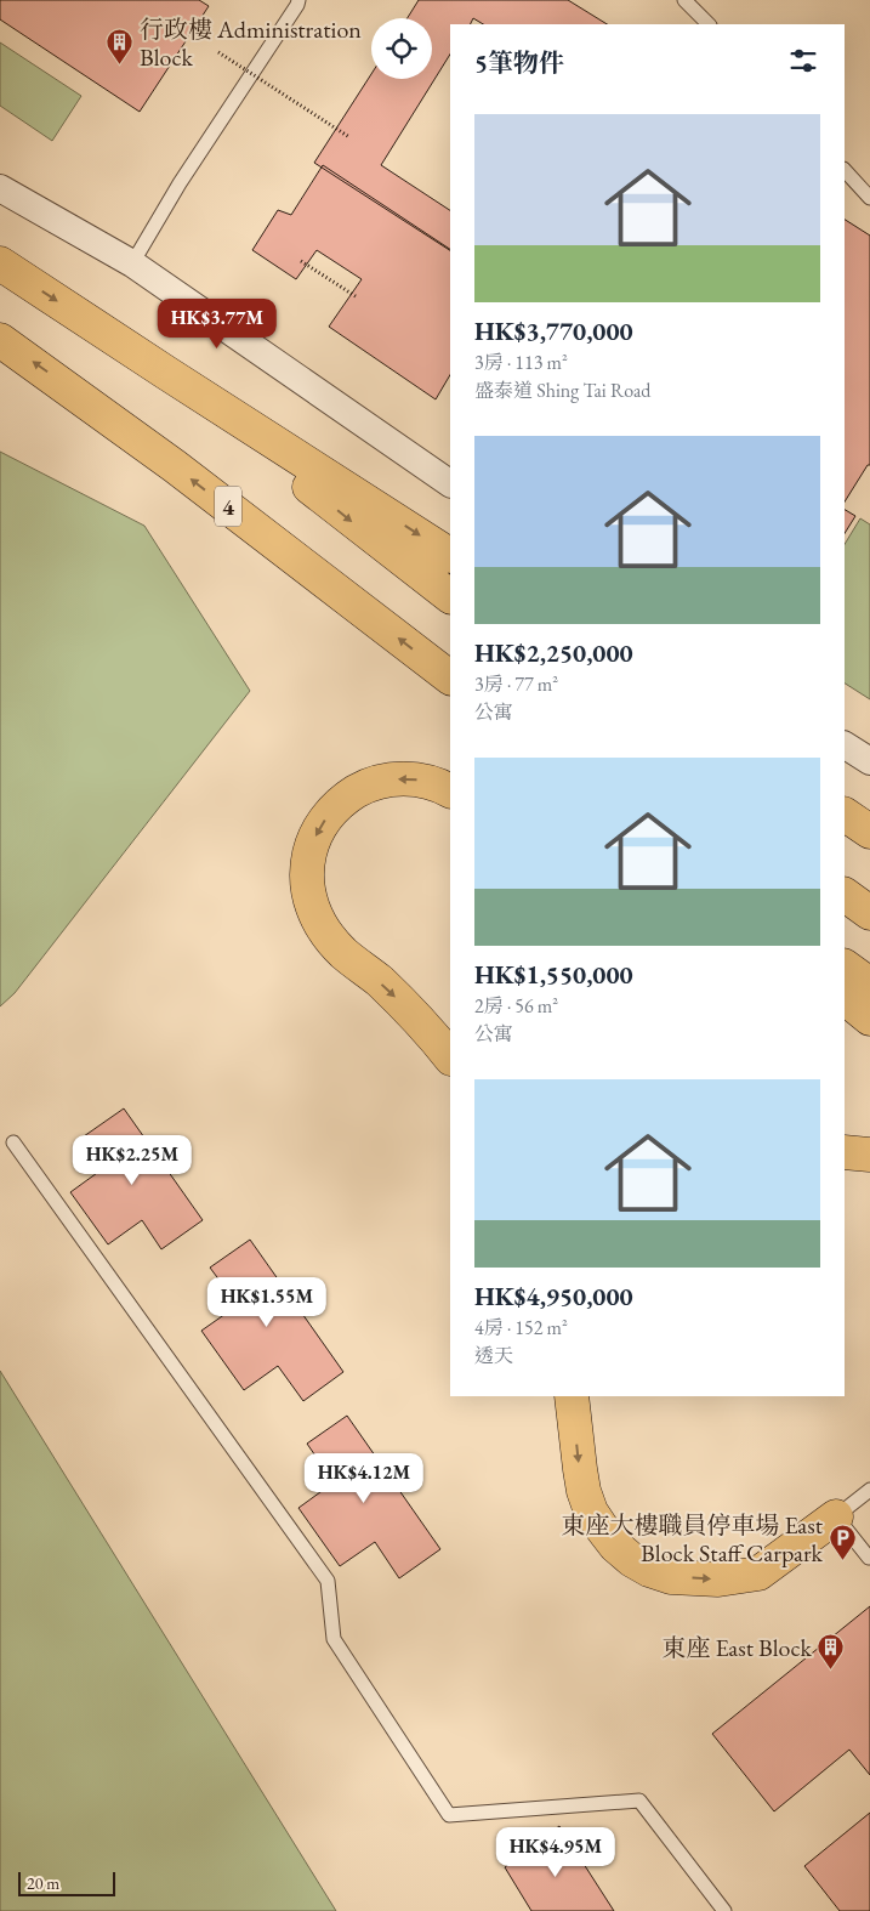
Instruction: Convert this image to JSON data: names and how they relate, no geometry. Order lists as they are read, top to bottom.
{
  "streets": {
    "highway": ["4"]
  },
  "places": {
    "building": ["行政樓 Administration Block", "東座 East Block"],
    "parking": ["東座大樓職員停車場 East Block Staff Carpark"]
  },
  "scale_bar": "20 m",
  "page": {
    "heading": "5筆物件",
    "list": [
      {
        "name": "HK$3,770,000",
        "note": "3房 · 113 m² · 盛泰道 Shing Tai Road"
      },
      {
        "name": "HK$2,250,000",
        "note": "3房 · 77 m² · 公寓"
      },
      {
        "name": "HK$1,550,000",
        "note": "2房 · 56 m² · 公寓"
      },
      {
        "name": "HK$4,950,000",
        "note": "4房 · 152 m² · 透天"
      }
    ],
    "price": [
      "HK$3.77M",
      "HK$2.25M",
      "HK$1.55M",
      "HK$4.12M",
      "HK$4.95M"
    ],
    "scale": "20 m"
  }
}
